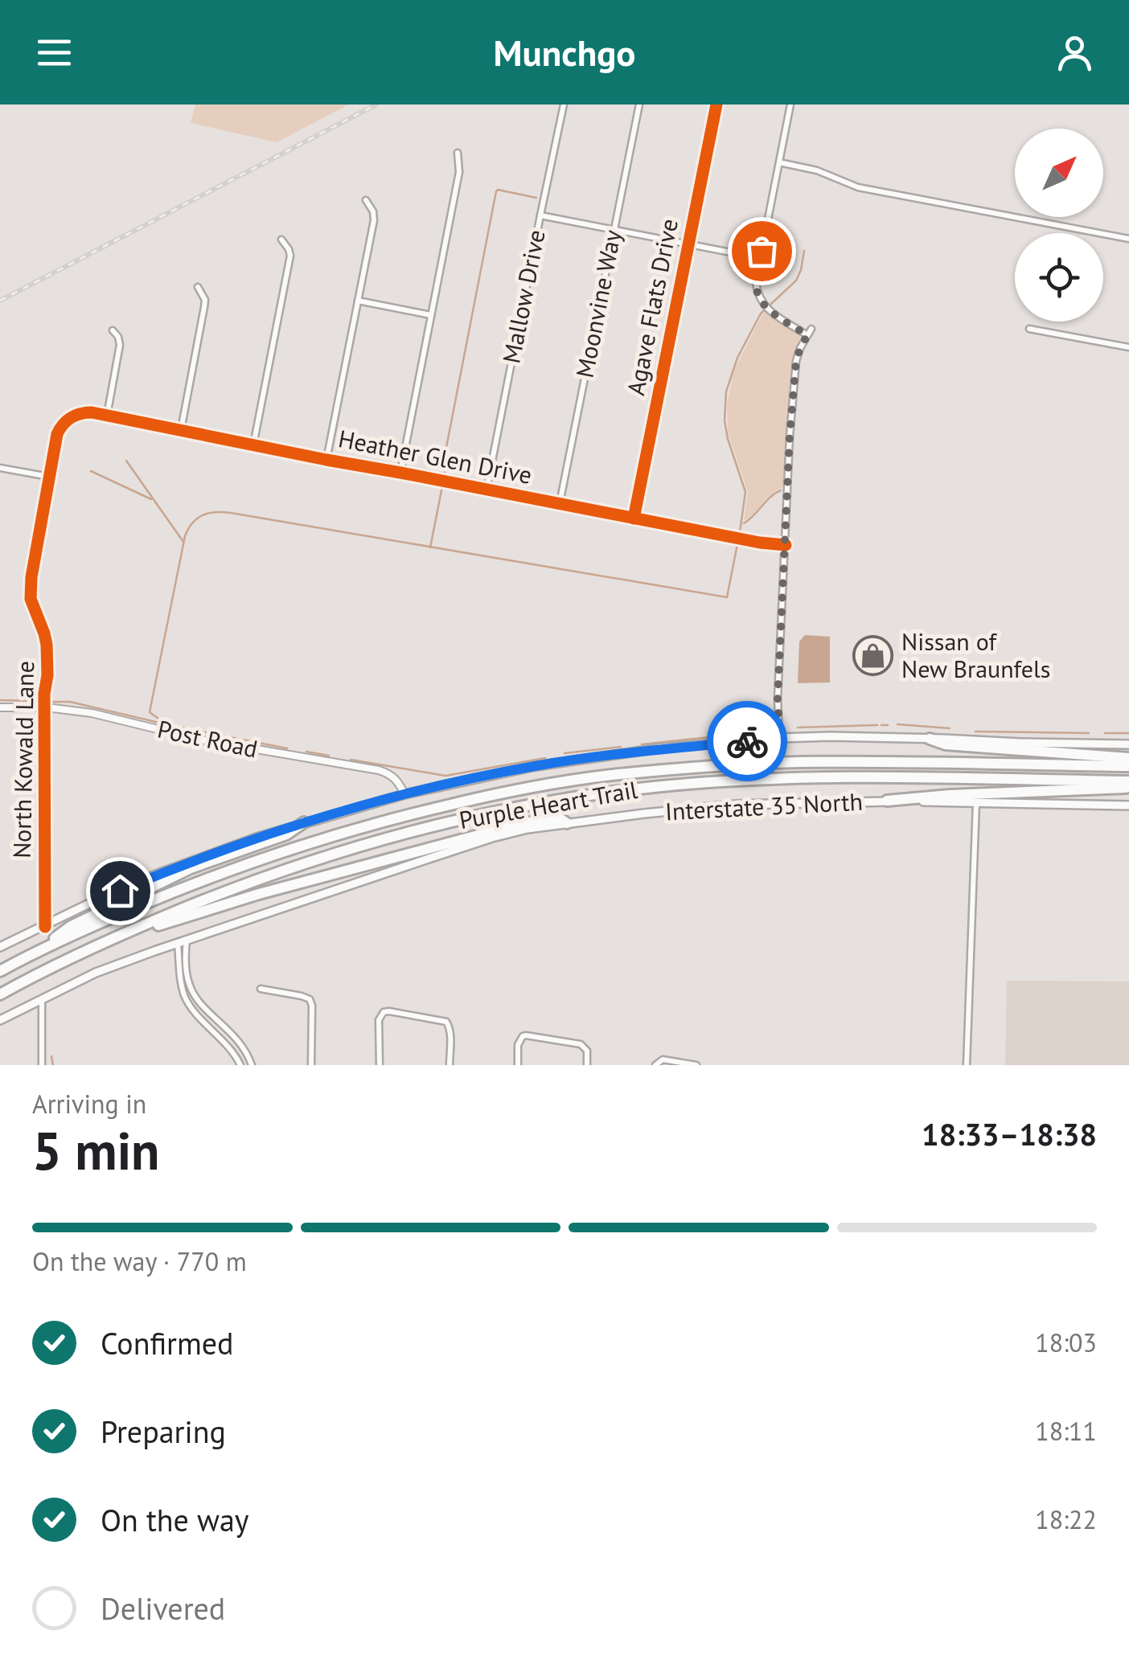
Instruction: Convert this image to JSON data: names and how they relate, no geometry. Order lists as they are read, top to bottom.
{
  "streets": {
    "highway": ["Purple Heart Trail"],
    "main road": ["Interstate 35 North"],
    "street": [
      "Mallow Drive",
      "Moonvine Way",
      "Agave Flats Drive",
      "Heather Glen Drive",
      "Post Road",
      "North Kowald Lane"
    ]
  },
  "crossings": [
    ["Mallow Drive", "Heather Glen Drive"],
    ["Moonvine Way", "Heather Glen Drive"],
    ["Agave Flats Drive", "Heather Glen Drive"],
    ["Heather Glen Drive", "North Kowald Lane"],
    ["Post Road", "North Kowald Lane"]
  ],
  "places": {
    "shop": ["Nissan of New Braunfels"]
  },
  "north": "top right",
  "page": {
    "header": "Munchgo",
    "heading": ["5 min", "Arriving in", "18:33–18:38"],
    "bar": "On the way · 770 m",
    "list": [
      ["Confirmed", "18:03"],
      ["Preparing", "18:11"],
      ["On the way", "18:22"],
      "Delivered"
    ]
  }
}
